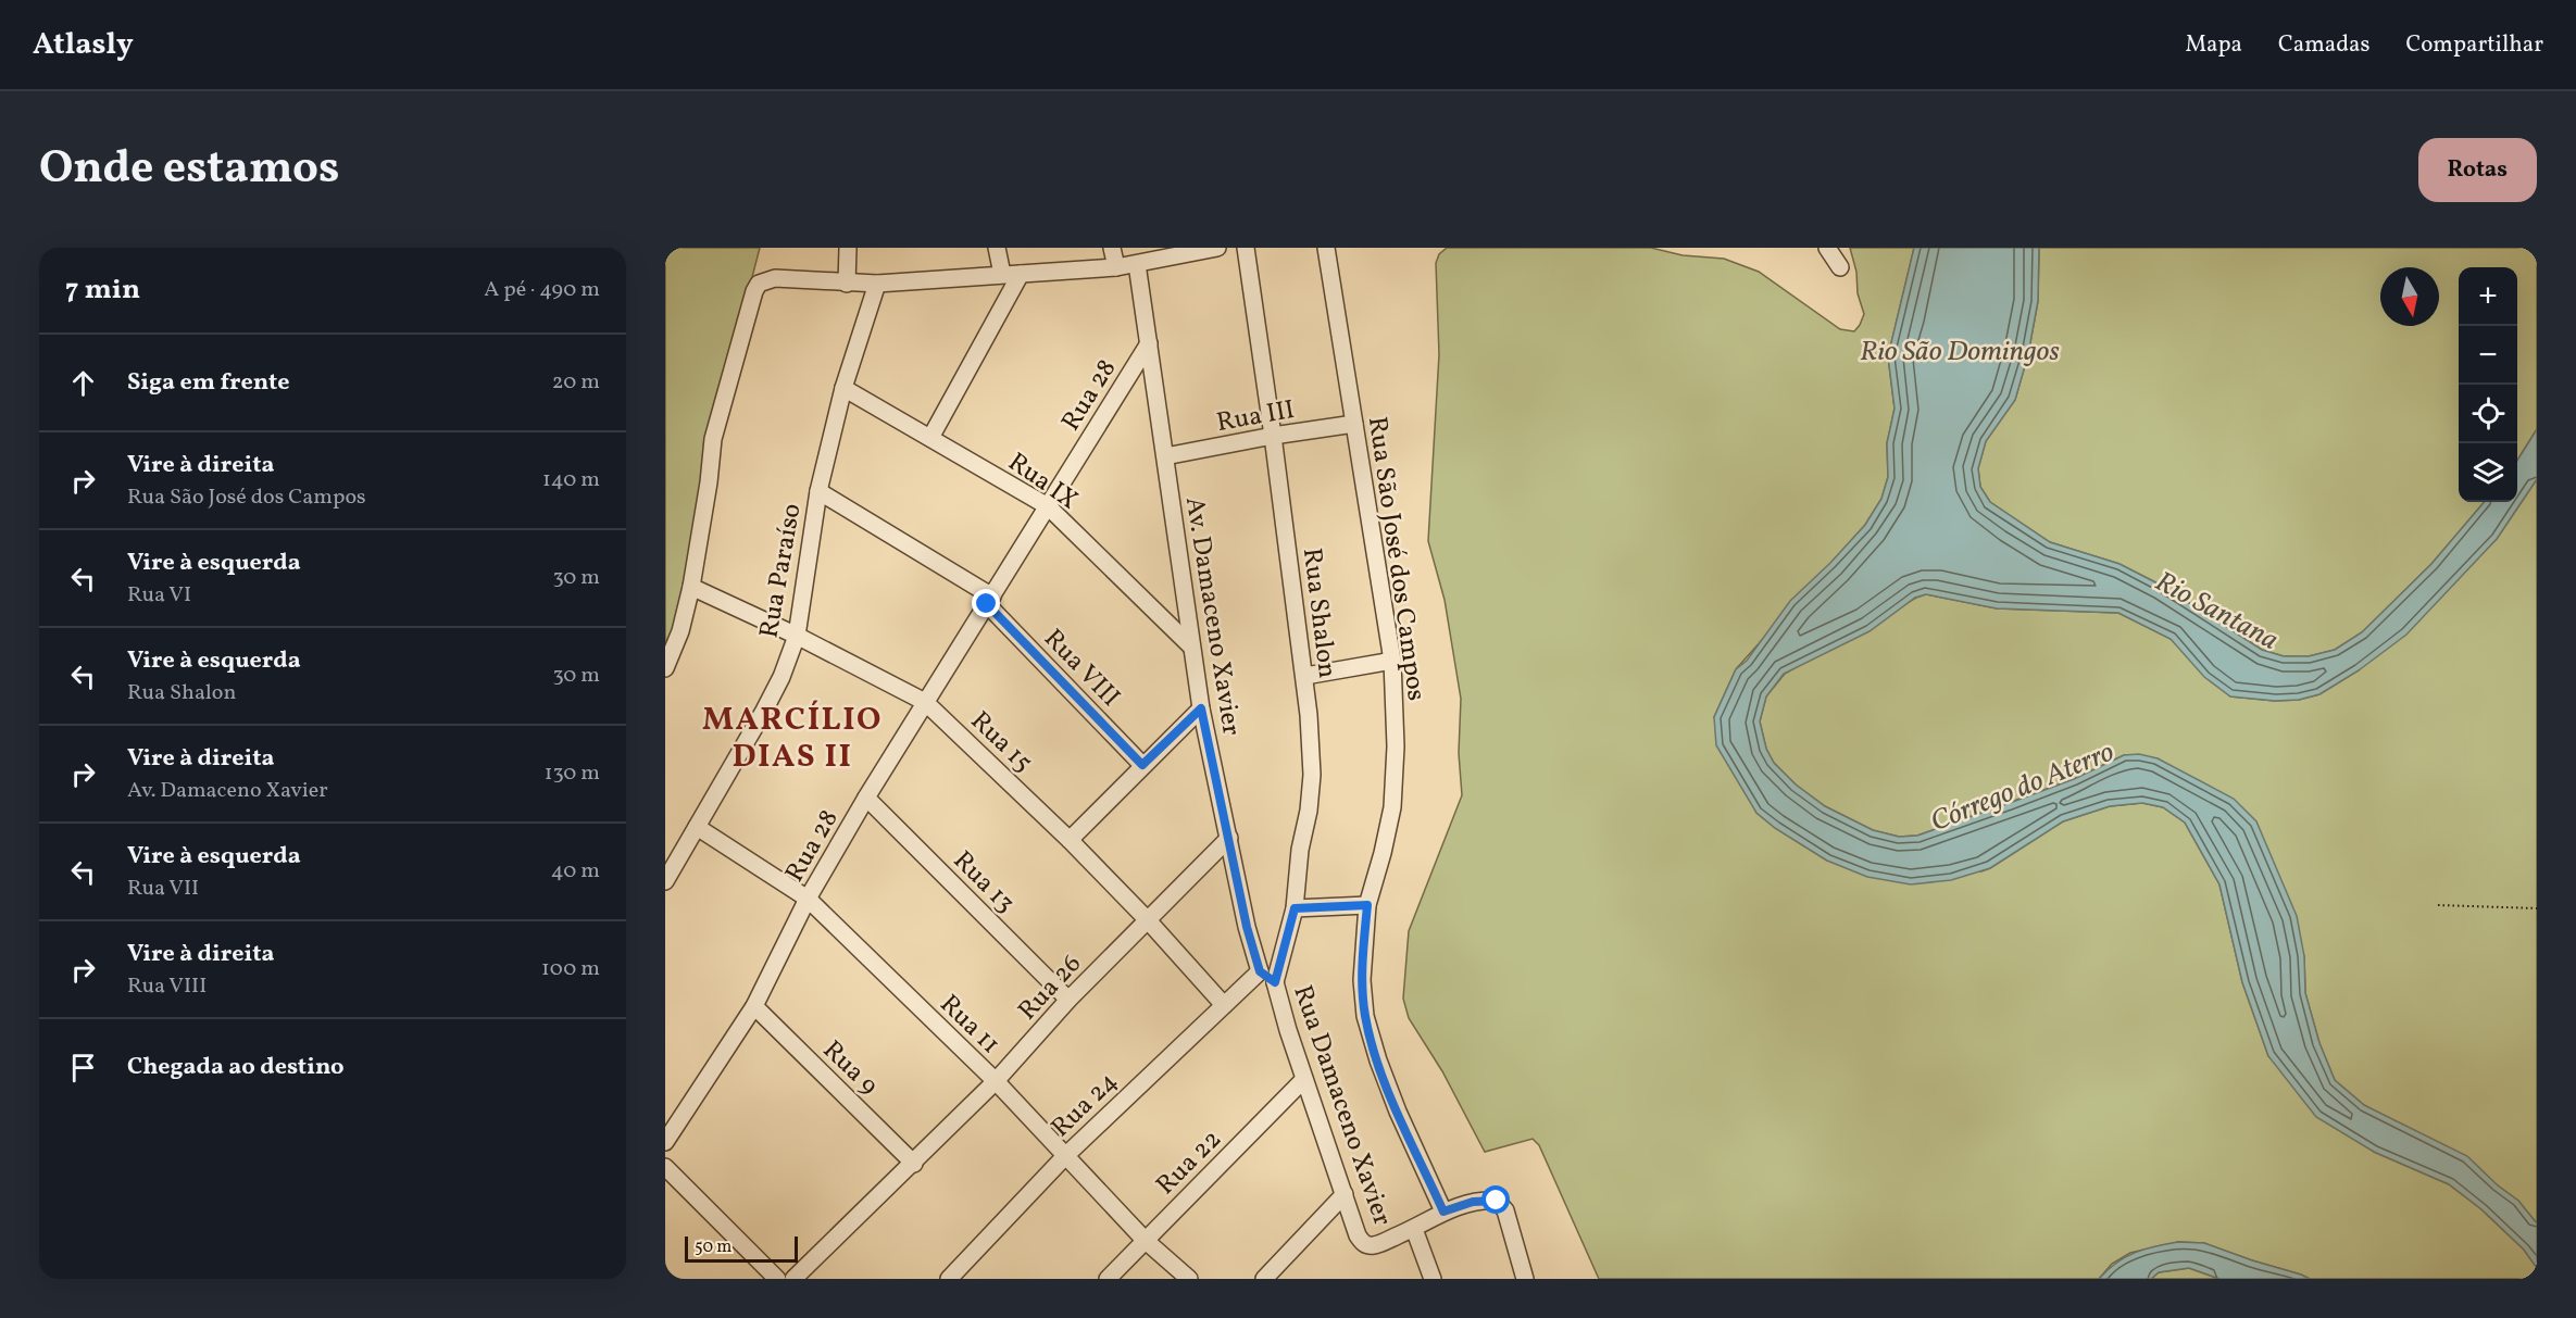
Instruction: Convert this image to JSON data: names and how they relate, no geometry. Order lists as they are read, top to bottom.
{
  "streets": {
    "street": [
      "Rua 28",
      "Rua III",
      "Rua IX",
      "Rua São José dos Campos",
      "Rua Paraíso",
      "Rua Shalon",
      "Av. Damaceno Xavier",
      "Rua VIII",
      "Rua 15",
      "Rua 13",
      "Rua 26",
      "Rua 11",
      "Rua 9",
      "Rua 24",
      "Rua Damaceno Xavier",
      "Rua 22"
    ]
  },
  "crossings": [
    ["Rua 28", "Rua IX"],
    ["Rua 28", "Av. Damaceno Xavier"],
    ["Rua 28", "Rua VIII"],
    ["Rua 28", "Rua 15"],
    ["Rua 28", "Rua 13"],
    ["Rua 28", "Rua 11"],
    ["Rua 28", "Rua 9"],
    ["Rua III", "Rua São José dos Campos"],
    ["Rua III", "Rua Shalon"],
    ["Rua III", "Av. Damaceno Xavier"],
    ["Rua IX", "Rua Paraíso"],
    ["Rua IX", "Av. Damaceno Xavier"],
    ["Rua Paraíso", "Rua VIII"],
    ["Rua Paraíso", "Rua 15"],
    ["Rua Paraíso", "Rua 11"],
    ["Rua Shalon", "Rua Damaceno Xavier"],
    ["Av. Damaceno Xavier", "Rua 26"],
    ["Av. Damaceno Xavier", "Rua 24"],
    ["Rua 15", "Rua 26"],
    ["Rua 15", "Rua 24"],
    ["Rua 13", "Rua 26"],
    ["Rua 26", "Rua 11"],
    ["Rua 26", "Rua 9"],
    ["Rua 11", "Rua 24"],
    ["Rua 11", "Rua 22"],
    ["Rua Damaceno Xavier", "Rua 22"]
  ],
  "districts": ["MARCÍLIO DIAS II"],
  "water": ["Rio São Domingos", "Rio Santana", "Córrego do Aterro"],
  "scale_bar": "50 m",
  "north": "bottom",
  "page": {
    "header": "Atlasly",
    "nav": ["Mapa", "Camadas", "Compartilhar"],
    "title": "Onde estamos",
    "buttons": "Rotas",
    "heading": ["7 min", "A pé · 490 m"],
    "map_buttons": ["+", "−"],
    "list": [
      ["Siga em frente", "20 m"],
      ["Vire à direita", "Rua São José dos Campos", "140 m"],
      ["Vire à esquerda", "Rua VI", "30 m"],
      ["Vire à esquerda", "Rua Shalon", "30 m"],
      ["Vire à direita", "Av. Damaceno Xavier", "130 m"],
      ["Vire à esquerda", "Rua VII", "40 m"],
      ["Vire à direita", "Rua VIII", "100 m"],
      "Chegada ao destino"
    ],
    "scale": "50 m"
  }
}
